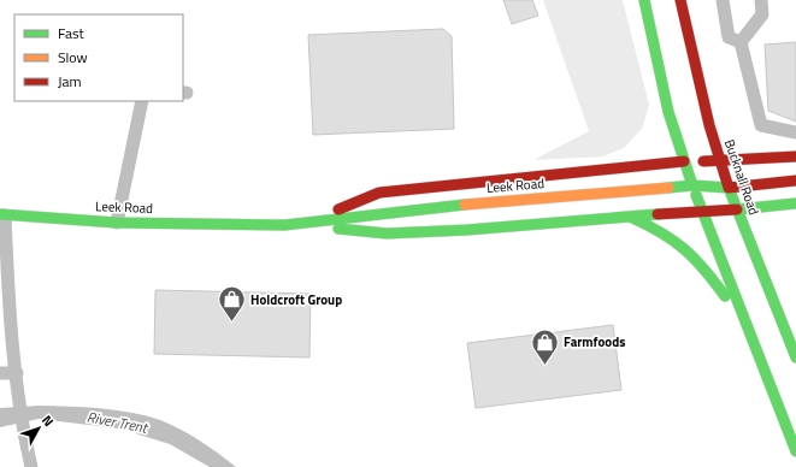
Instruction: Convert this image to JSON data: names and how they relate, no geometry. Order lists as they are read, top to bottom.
{
  "streets": {
    "main road": ["Bucknall Road", "Leek Road"]
  },
  "crossings": [
    ["Bucknall Road", "Leek Road"]
  ],
  "water": ["River Trent"],
  "places": {
    "shop": ["Holdcroft Group", "Farmfoods"]
  },
  "legend": ["Fast", "Slow", "Jam"],
  "north": "top right"
}
